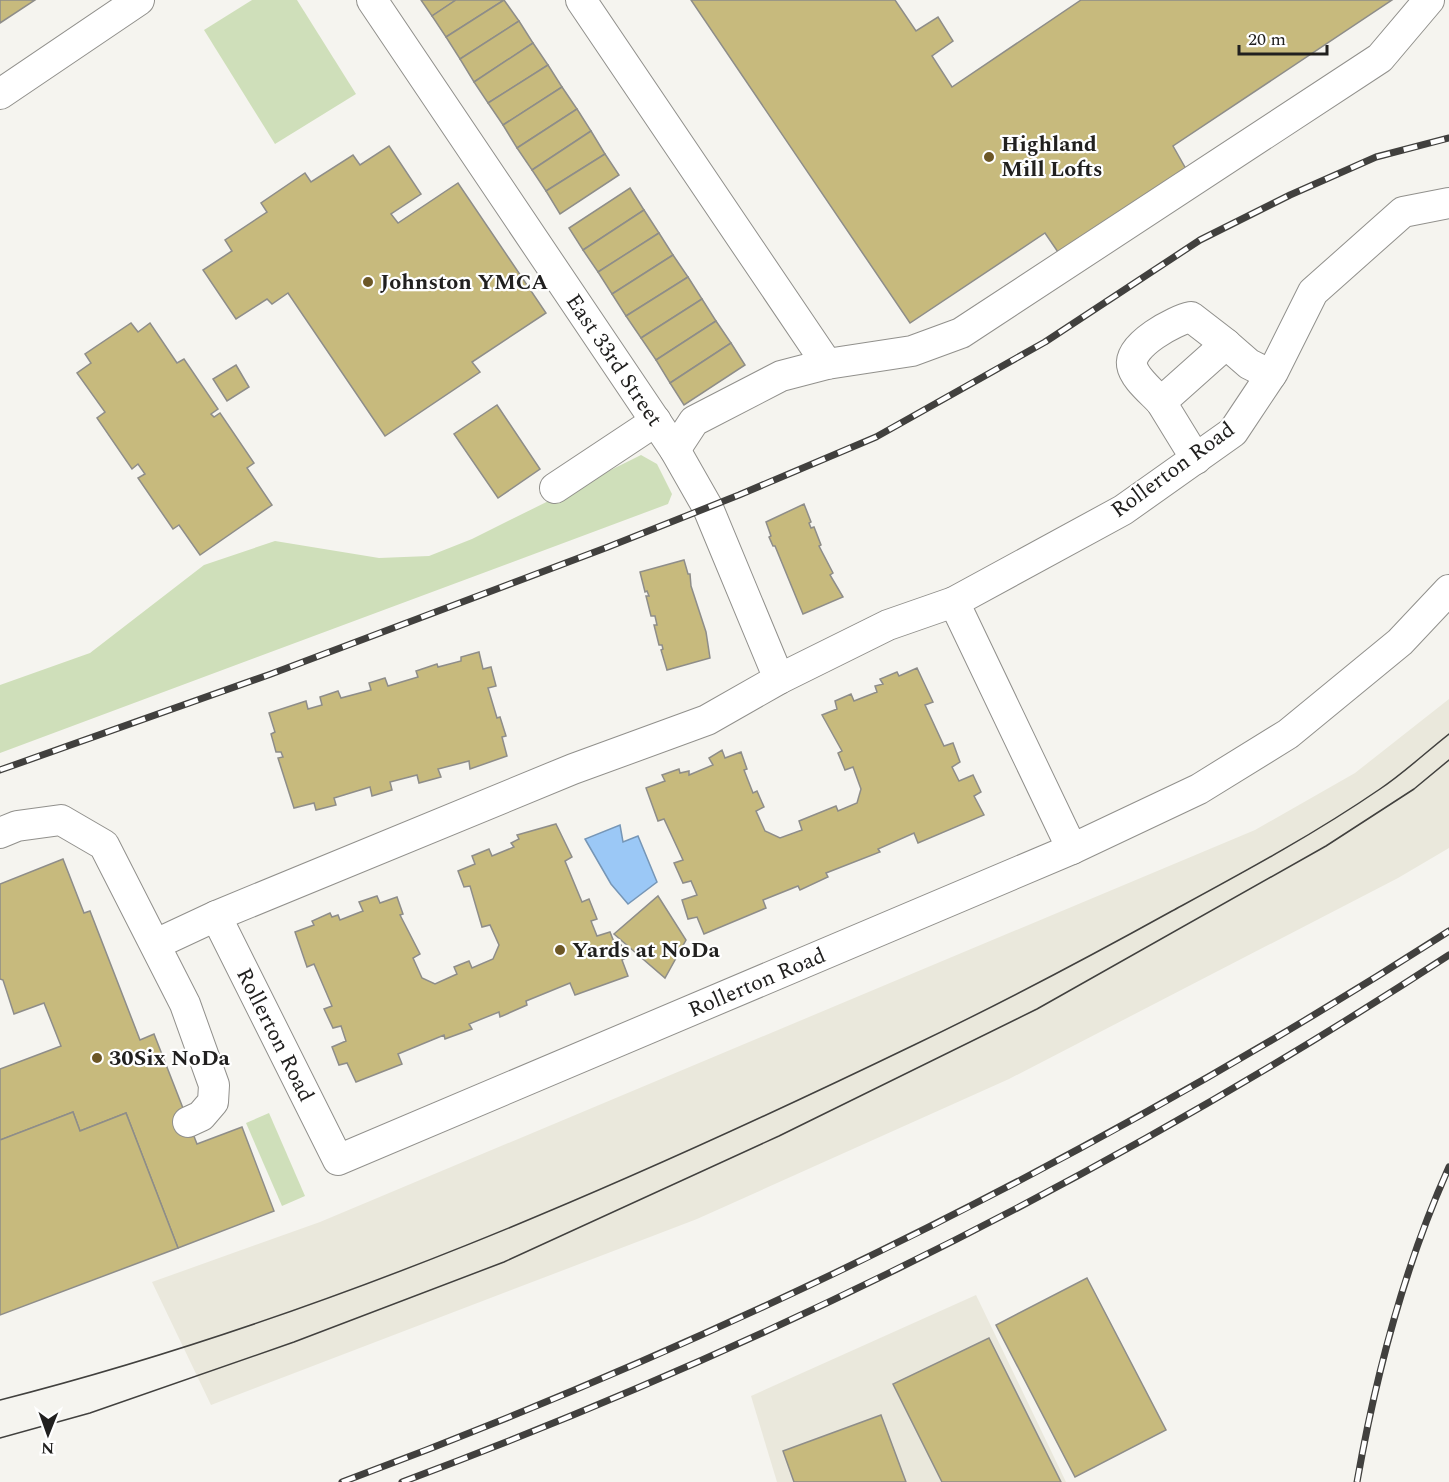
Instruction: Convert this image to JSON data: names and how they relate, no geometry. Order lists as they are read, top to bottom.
{
  "streets": {
    "street": ["East 33rd Street", "Rollerton Road"]
  },
  "crossings": [
    ["East 33rd Street", "Rollerton Road"]
  ],
  "places": [
    "Highland Mill Lofts",
    "Johnston YMCA",
    "Yards at NoDa",
    "30Six NoDa"
  ],
  "scale_bar": "20 m",
  "north": "bottom"
}
